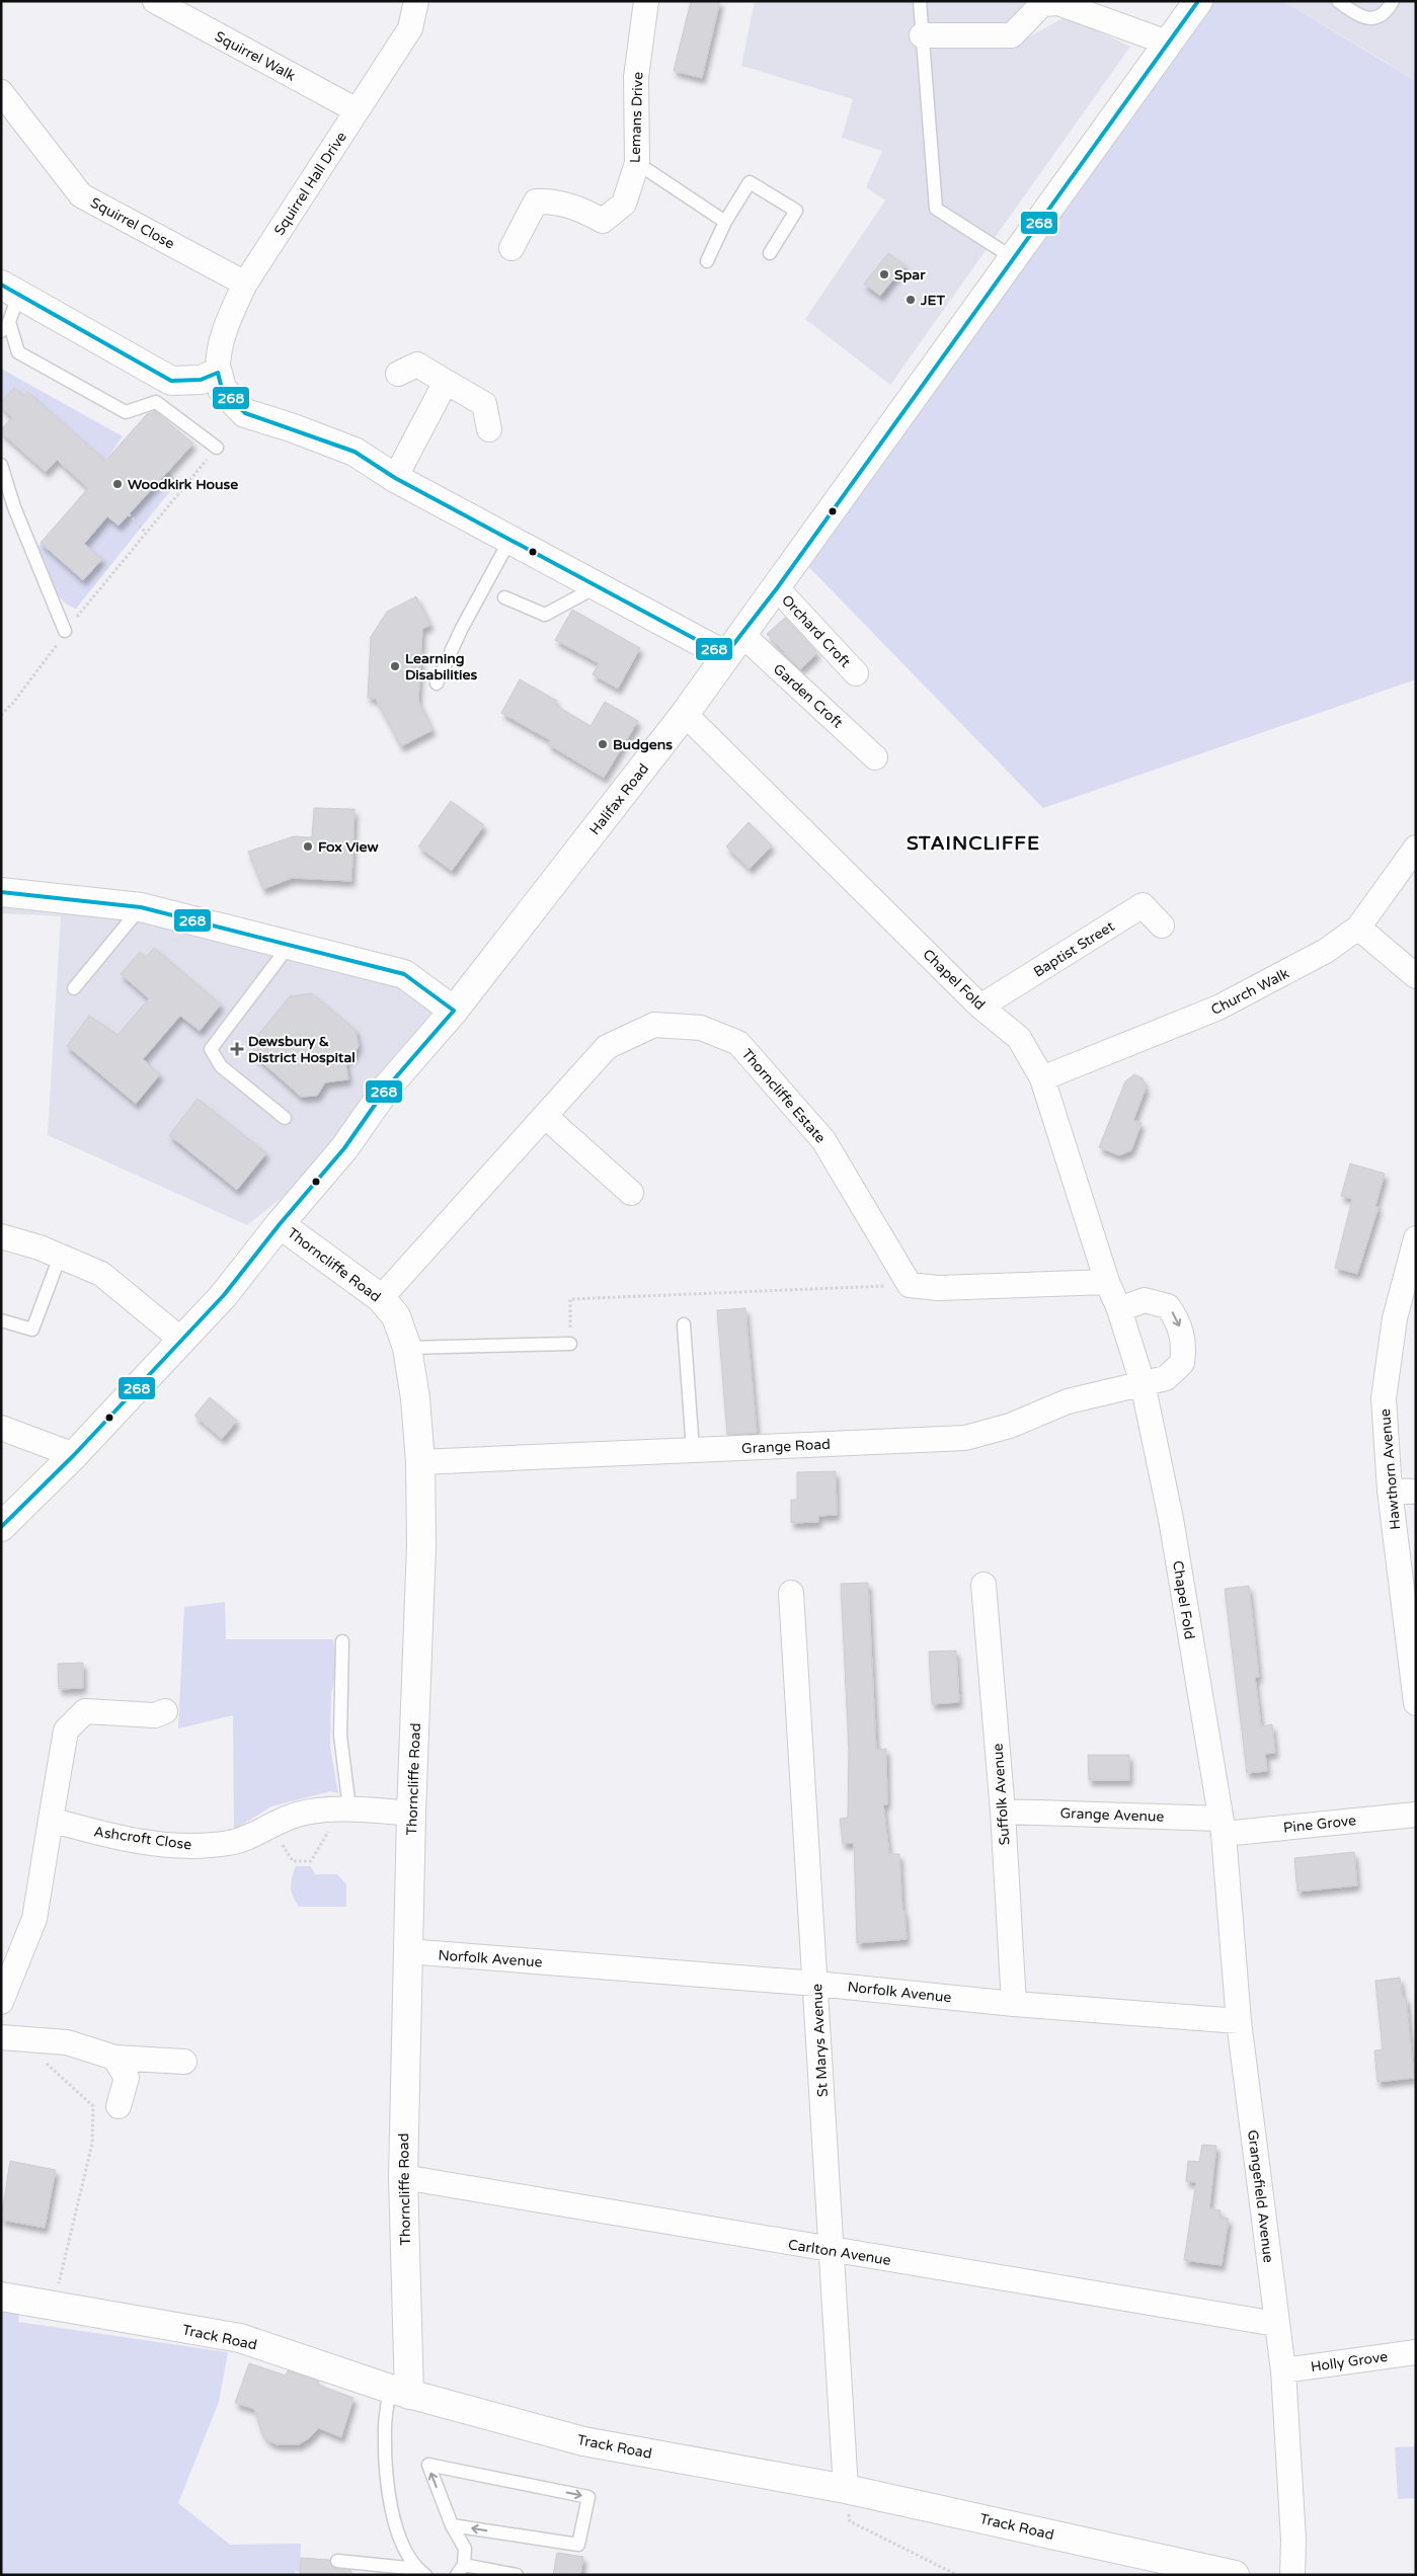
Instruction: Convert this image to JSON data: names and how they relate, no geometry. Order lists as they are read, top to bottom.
{
  "streets": {
    "street": [
      "Squirrel Walk",
      "Lemans Drive",
      "Squirrel Hall Drive",
      "Squirrel Close",
      "Orchard Croft",
      "Garden Croft",
      "Halifax Road",
      "Baptist Street",
      "Chapel Fold",
      "Church Walk",
      "Thorncliffe Estate",
      "Thorncliffe Road",
      "Grange Road",
      "Hawthorn Avenue",
      "Suffolk Avenue",
      "Grange Avenue",
      "Pine Grove",
      "Ashcroft Close",
      "Norfolk Avenue",
      "St Marys Avenue",
      "Grangefield Avenue",
      "Carlton Avenue",
      "Track Road",
      "Holly Grove"
    ]
  },
  "crossings": [
    ["Squirrel Walk", "Squirrel Hall Drive"],
    ["Squirrel Hall Drive", "Squirrel Close"],
    ["Orchard Croft", "Halifax Road"],
    ["Garden Croft", "Halifax Road"],
    ["Halifax Road", "Chapel Fold"],
    ["Halifax Road", "Thorncliffe Road"],
    ["Baptist Street", "Chapel Fold"],
    ["Chapel Fold", "Church Walk"],
    ["Chapel Fold", "Grange Road"],
    ["Chapel Fold", "Grange Avenue"],
    ["Chapel Fold", "Pine Grove"],
    ["Chapel Fold", "Grangefield Avenue"],
    ["Thorncliffe Estate", "Thorncliffe Road"],
    ["Thorncliffe Road", "Grange Road"],
    ["Thorncliffe Road", "Ashcroft Close"],
    ["Thorncliffe Road", "Norfolk Avenue"],
    ["Thorncliffe Road", "Carlton Avenue"],
    ["Thorncliffe Road", "Track Road"],
    ["Suffolk Avenue", "Grange Avenue"],
    ["Suffolk Avenue", "Norfolk Avenue"],
    ["Grange Avenue", "Pine Grove"],
    ["Grange Avenue", "Grangefield Avenue"],
    ["Pine Grove", "Grangefield Avenue"],
    ["Norfolk Avenue", "St Marys Avenue"],
    ["Norfolk Avenue", "Grangefield Avenue"],
    ["St Marys Avenue", "Carlton Avenue"],
    ["St Marys Avenue", "Track Road"],
    ["Grangefield Avenue", "Carlton Avenue"],
    ["Grangefield Avenue", "Holly Grove"]
  ],
  "districts": ["STAINCLIFFE"],
  "places": {
    "other": [
      "Spar",
      "JET",
      "Woodkirk House",
      "Learning Disabilities",
      "Budgens",
      "Fox View"
    ],
    "health": ["Dewsbury & District Hospital"]
  },
  "lines": ["transit line 268"]
}
